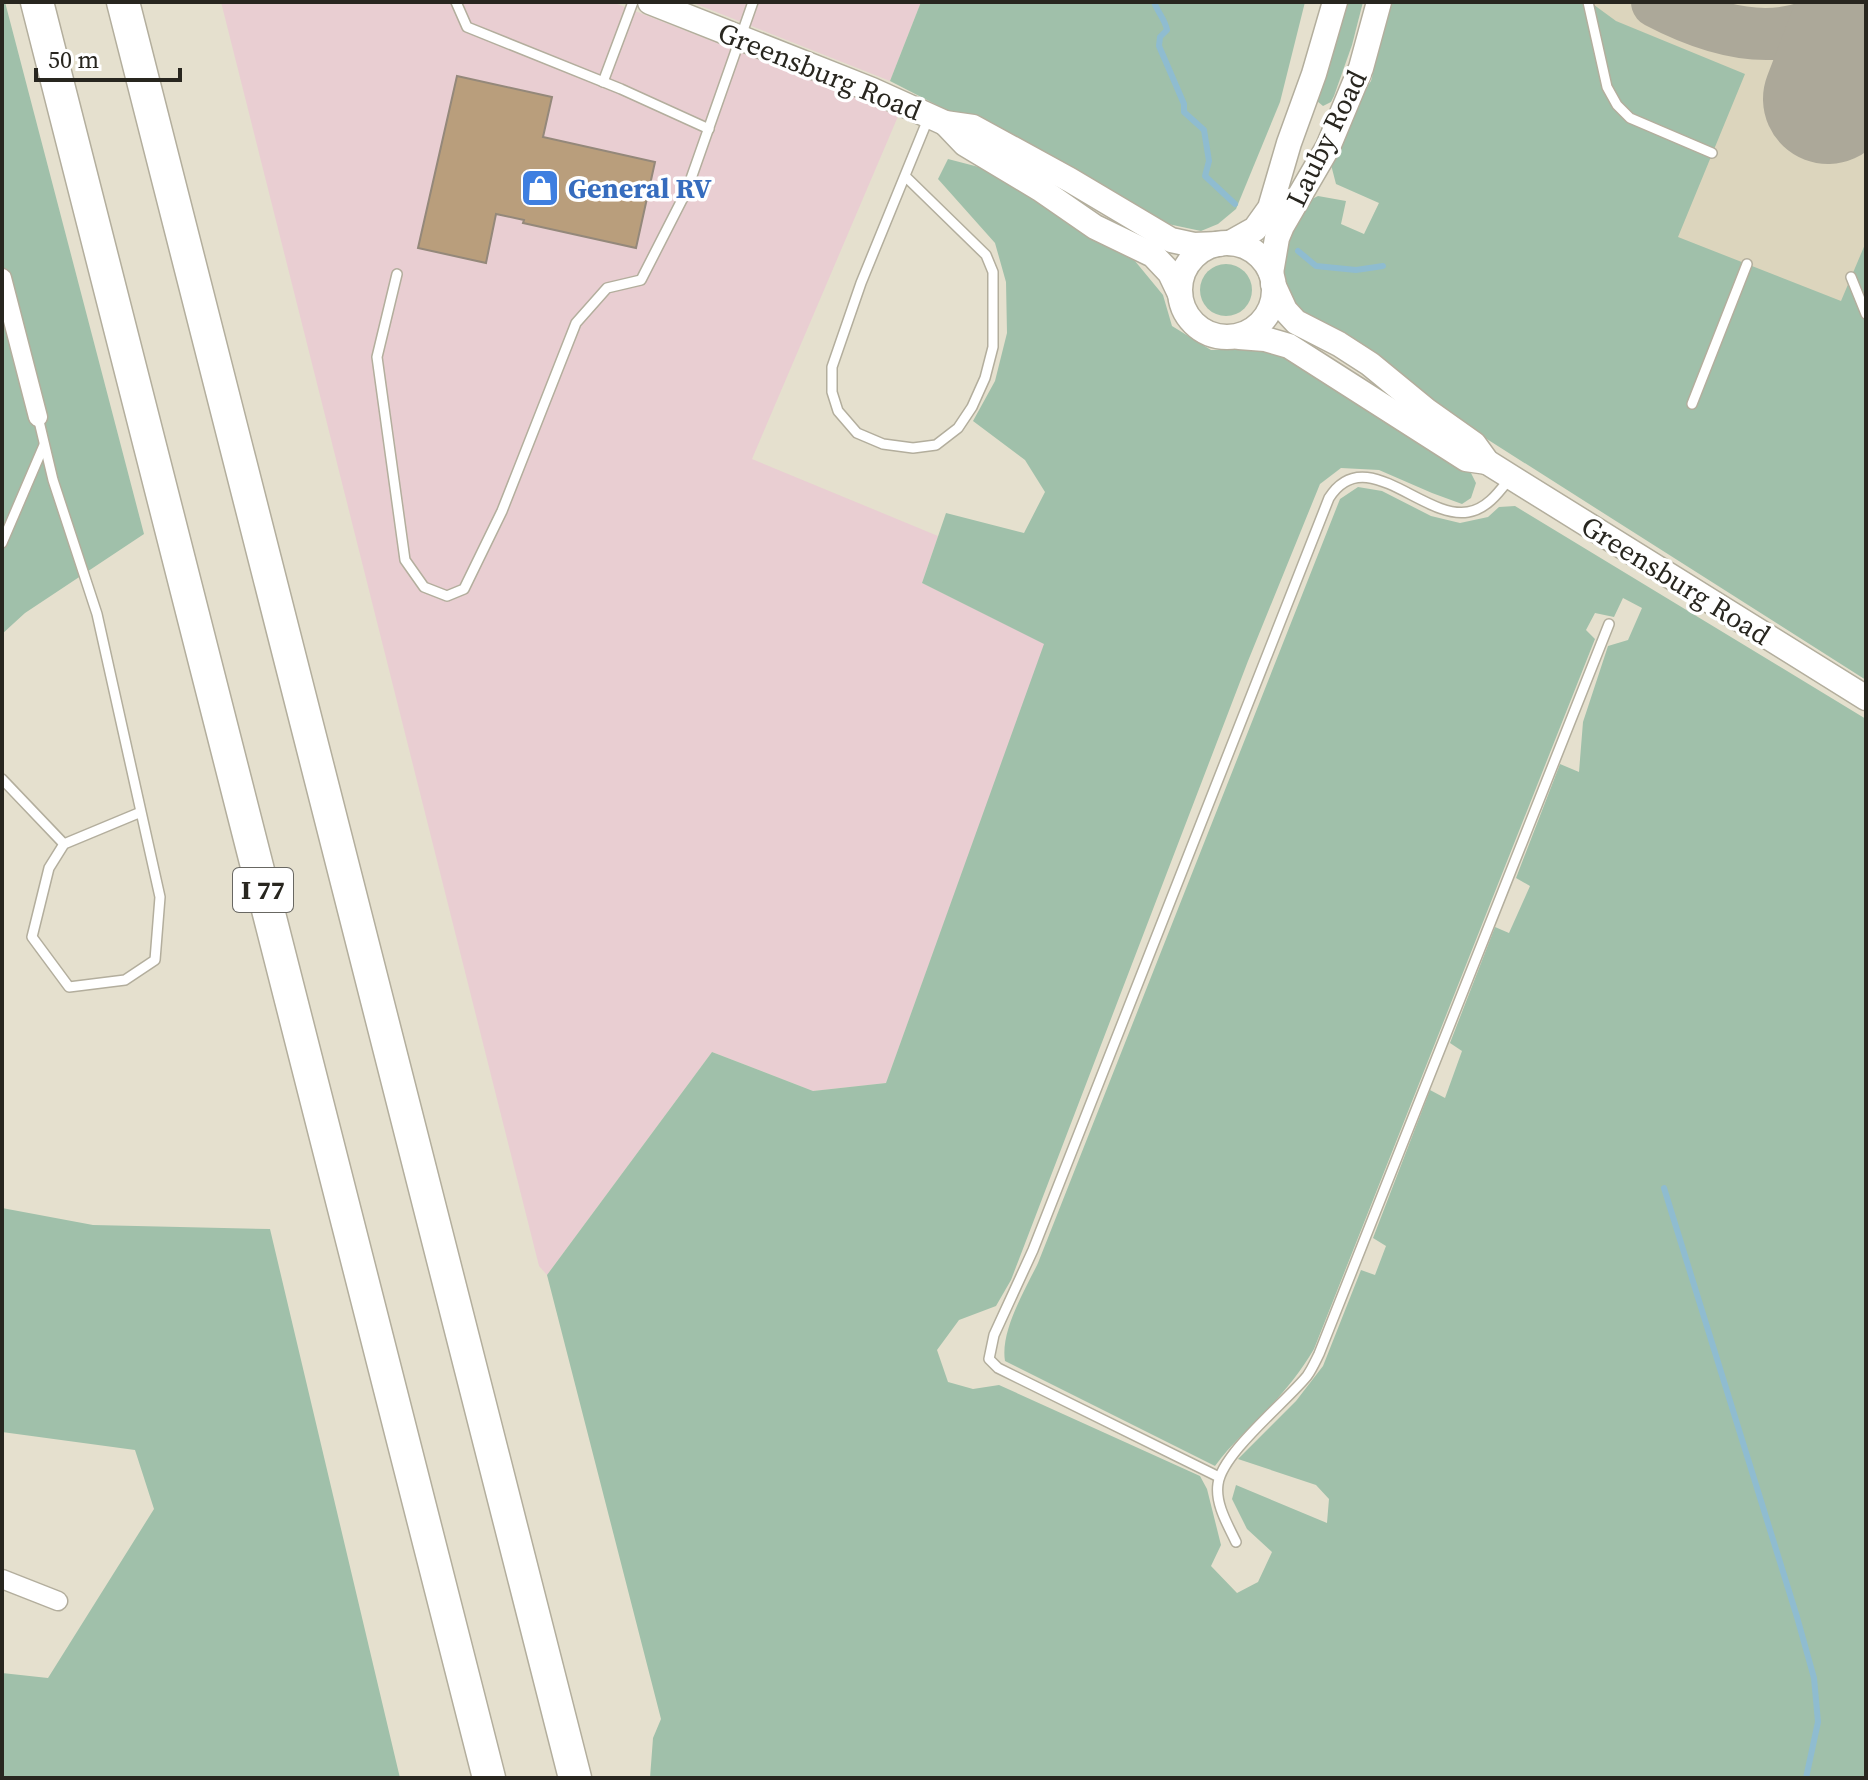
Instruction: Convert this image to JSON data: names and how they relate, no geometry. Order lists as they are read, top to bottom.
{
  "streets": {
    "highway": ["I 77"],
    "main road": ["Greensburg Road", "Lauby Road"]
  },
  "crossings": [
    ["Greensburg Road", "Lauby Road"]
  ],
  "places": {
    "shop": ["General RV"]
  },
  "scale_bar": "50 m"
}
